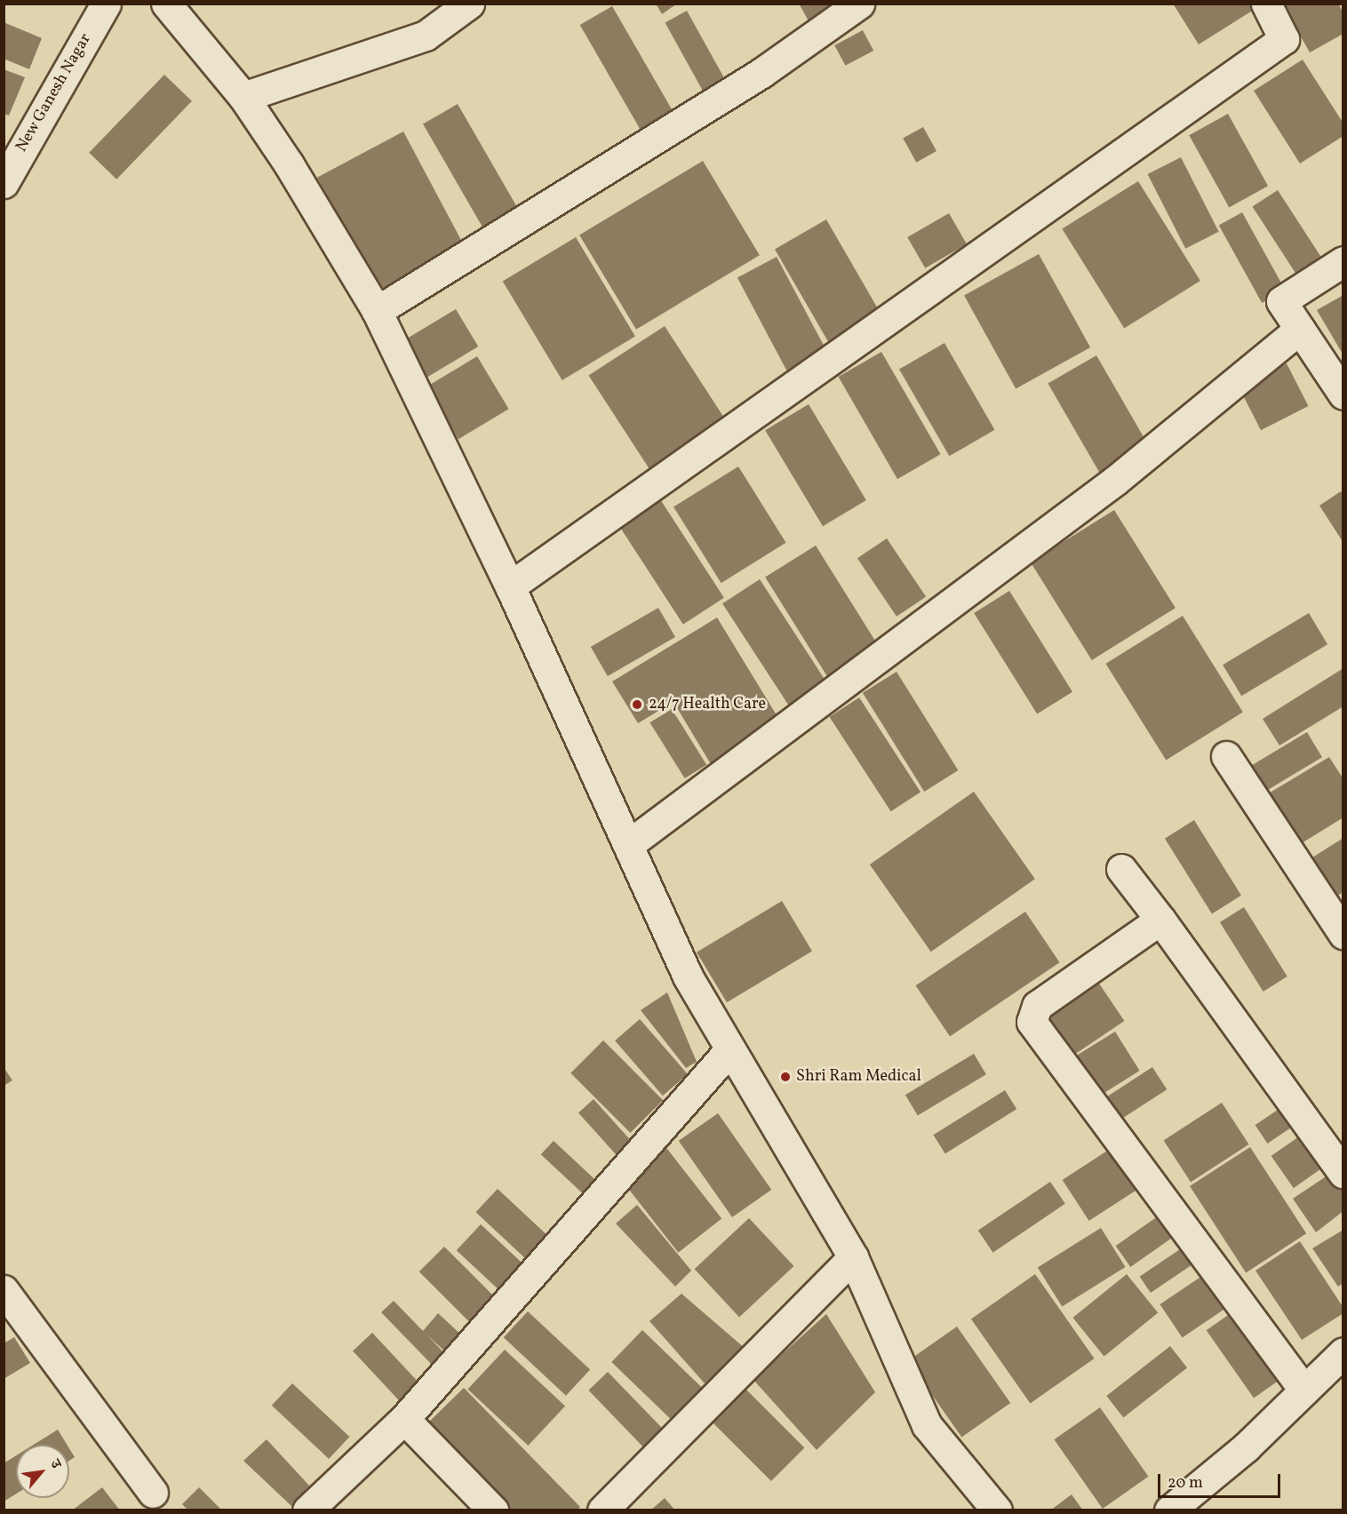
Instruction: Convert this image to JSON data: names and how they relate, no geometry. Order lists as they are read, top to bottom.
{
  "streets": {
    "street": ["New Ganesh Nagar"]
  },
  "places": ["24/7 Health Care", "Shri Ram Medical"],
  "scale_bar": "20 m",
  "north": "top right"
}
